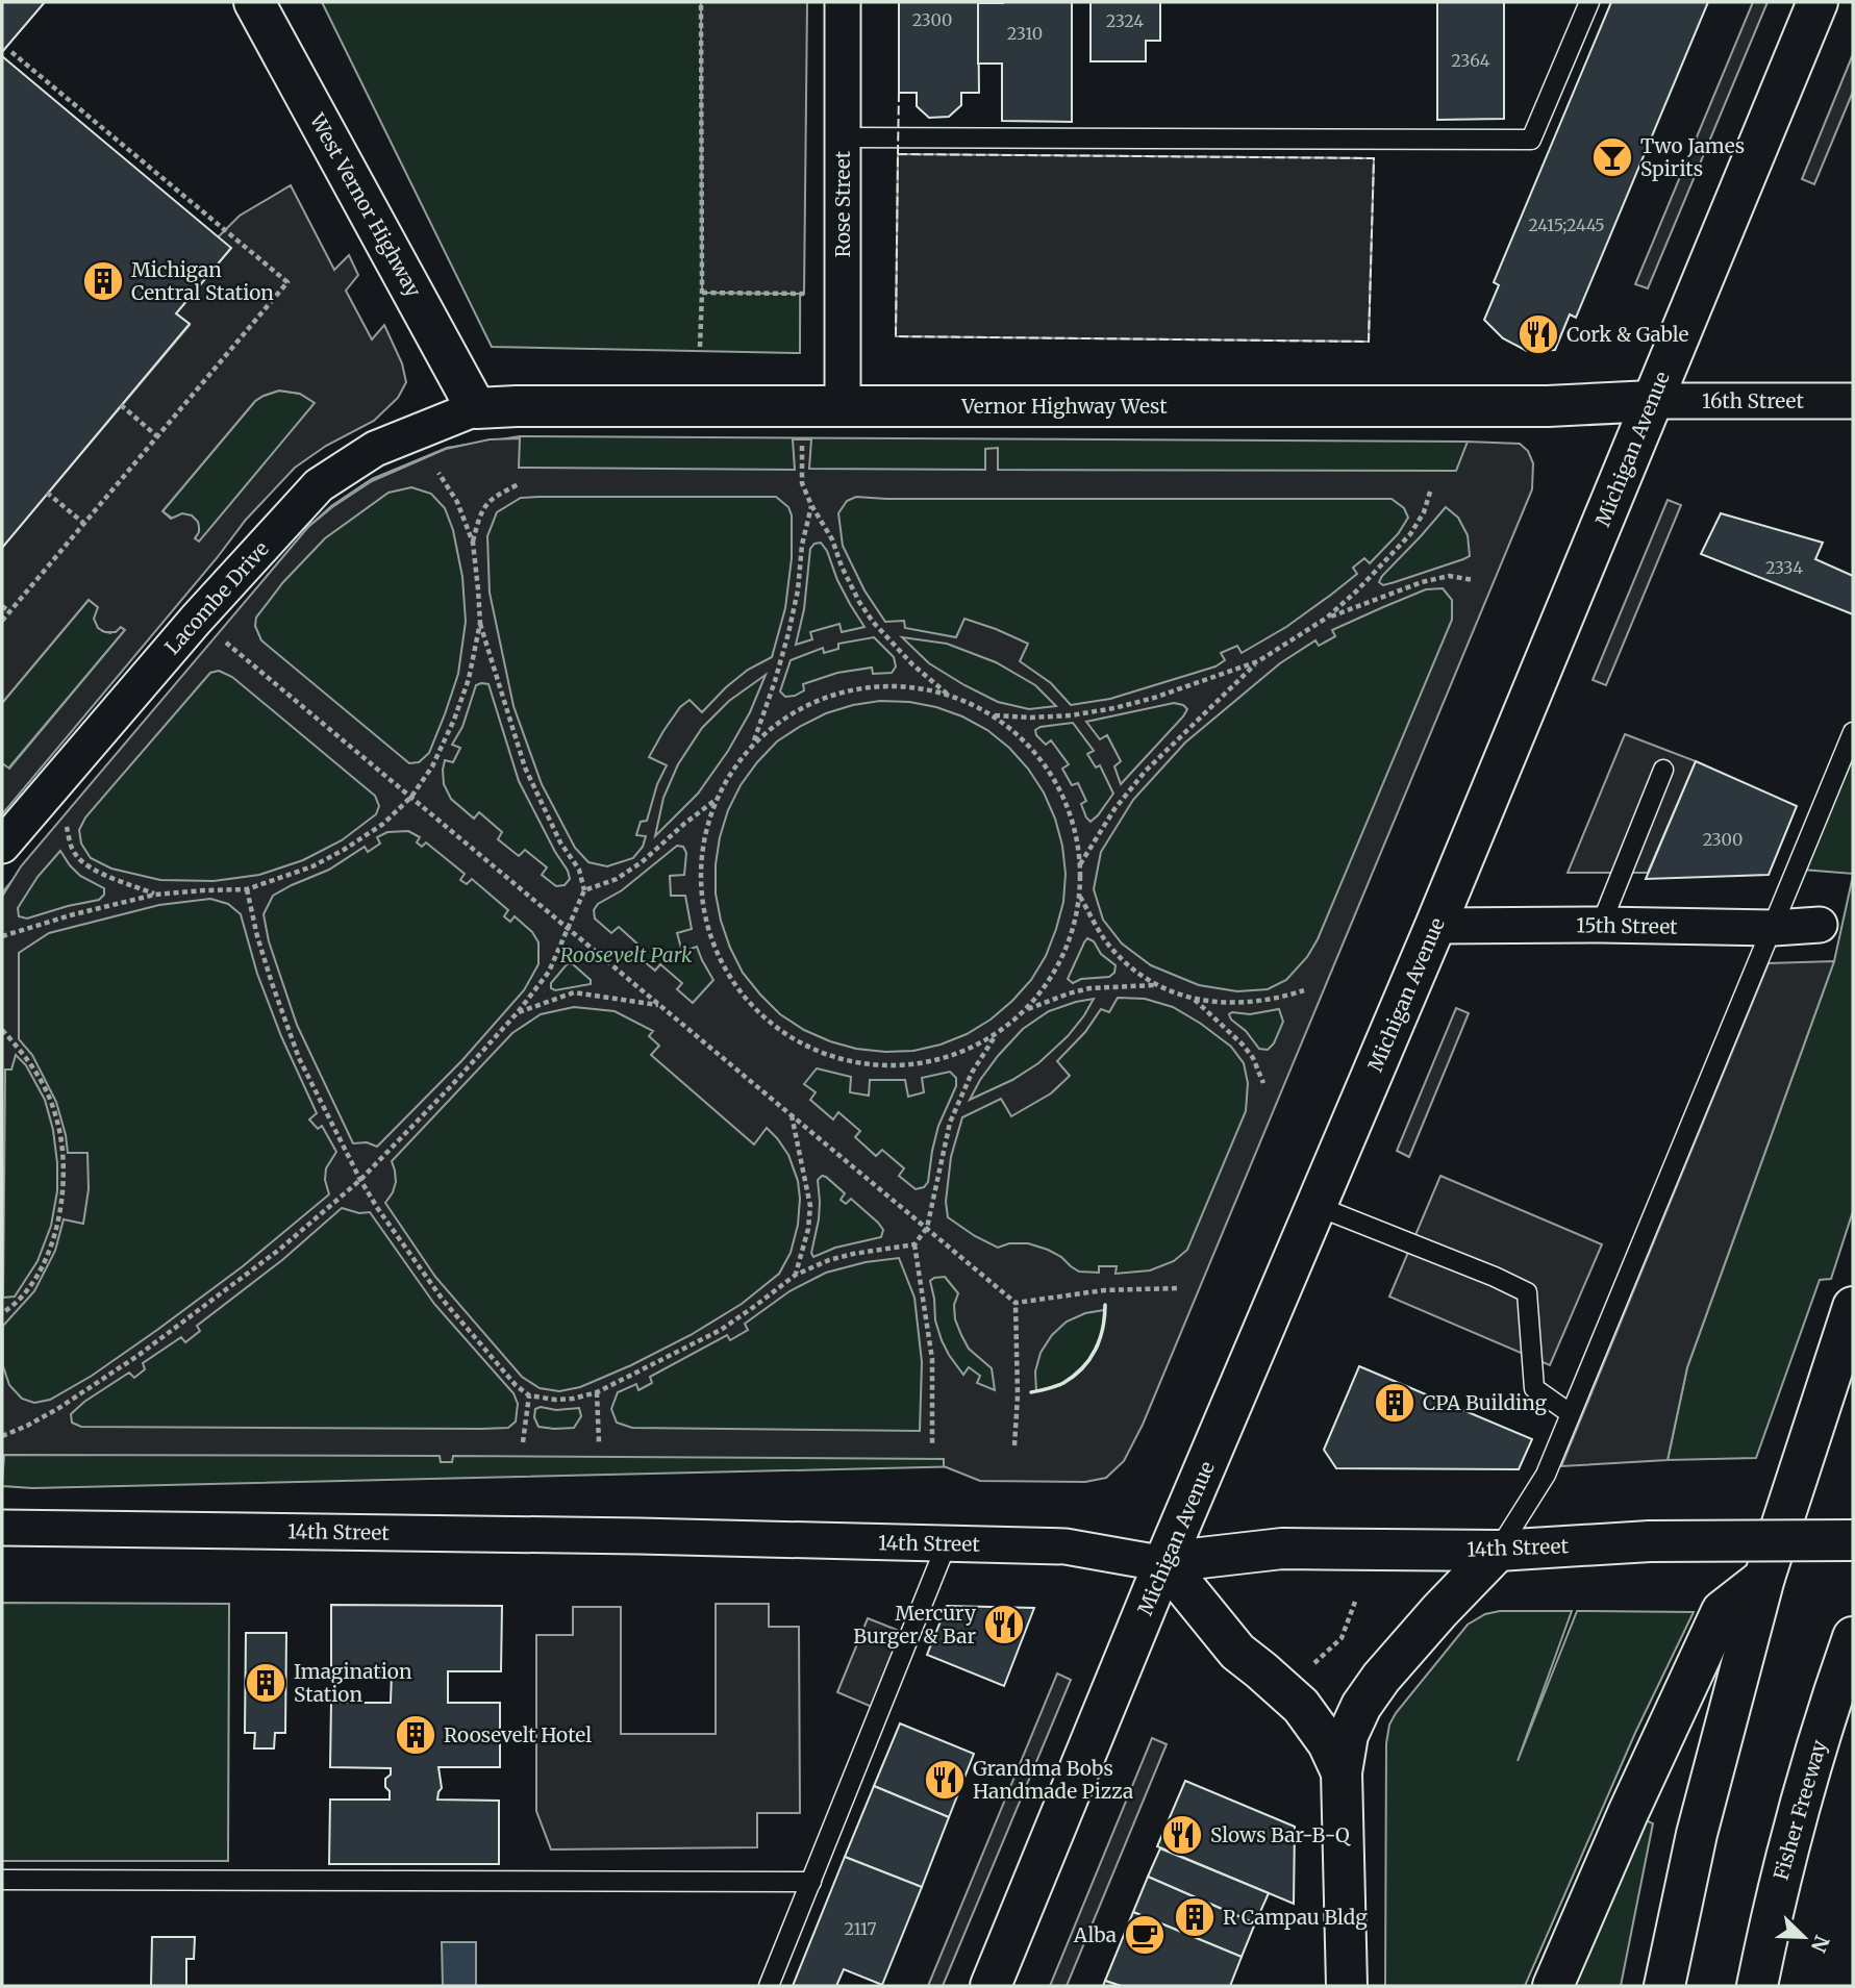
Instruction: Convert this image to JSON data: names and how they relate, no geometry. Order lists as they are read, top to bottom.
{
  "streets": {
    "main road": [
      "West Vernor Highway",
      "Vernor Highway West",
      "Michigan Avenue",
      "14th Street",
      "Fisher Freeway"
    ],
    "street": [
      "Rose Street",
      "16th Street",
      "Lacombe Drive",
      "15th Street"
    ]
  },
  "crossings": [
    ["Rose Street", "Vernor Highway West"],
    ["West Vernor Highway", "Vernor Highway West"],
    ["West Vernor Highway", "Lacombe Drive"],
    ["16th Street", "Vernor Highway West"],
    ["16th Street", "Michigan Avenue"],
    ["Vernor Highway West", "Michigan Avenue"],
    ["Vernor Highway West", "Lacombe Drive"],
    ["Michigan Avenue", "15th Street"],
    ["Michigan Avenue", "14th Street"]
  ],
  "parks": ["Roosevelt Park"],
  "places": {
    "bar": ["Two James Spirits"],
    "building": [
      "Michigan Central Station",
      "CPA Building",
      "Imagination Station",
      "Roosevelt Hotel",
      "R Campau Bldg"
    ],
    "restaurant": [
      "Cork & Gable",
      "Mercury Burger & Bar",
      "Grandma Bobs Handmade Pizza",
      "Slows Bar-B-Q"
    ],
    "cafe": ["Alba"]
  },
  "house_numbers": [
    "2300",
    "2324",
    "2310",
    "2364",
    "2415;2445",
    "2334",
    "2300",
    "2117"
  ],
  "north": "bottom right"
}
